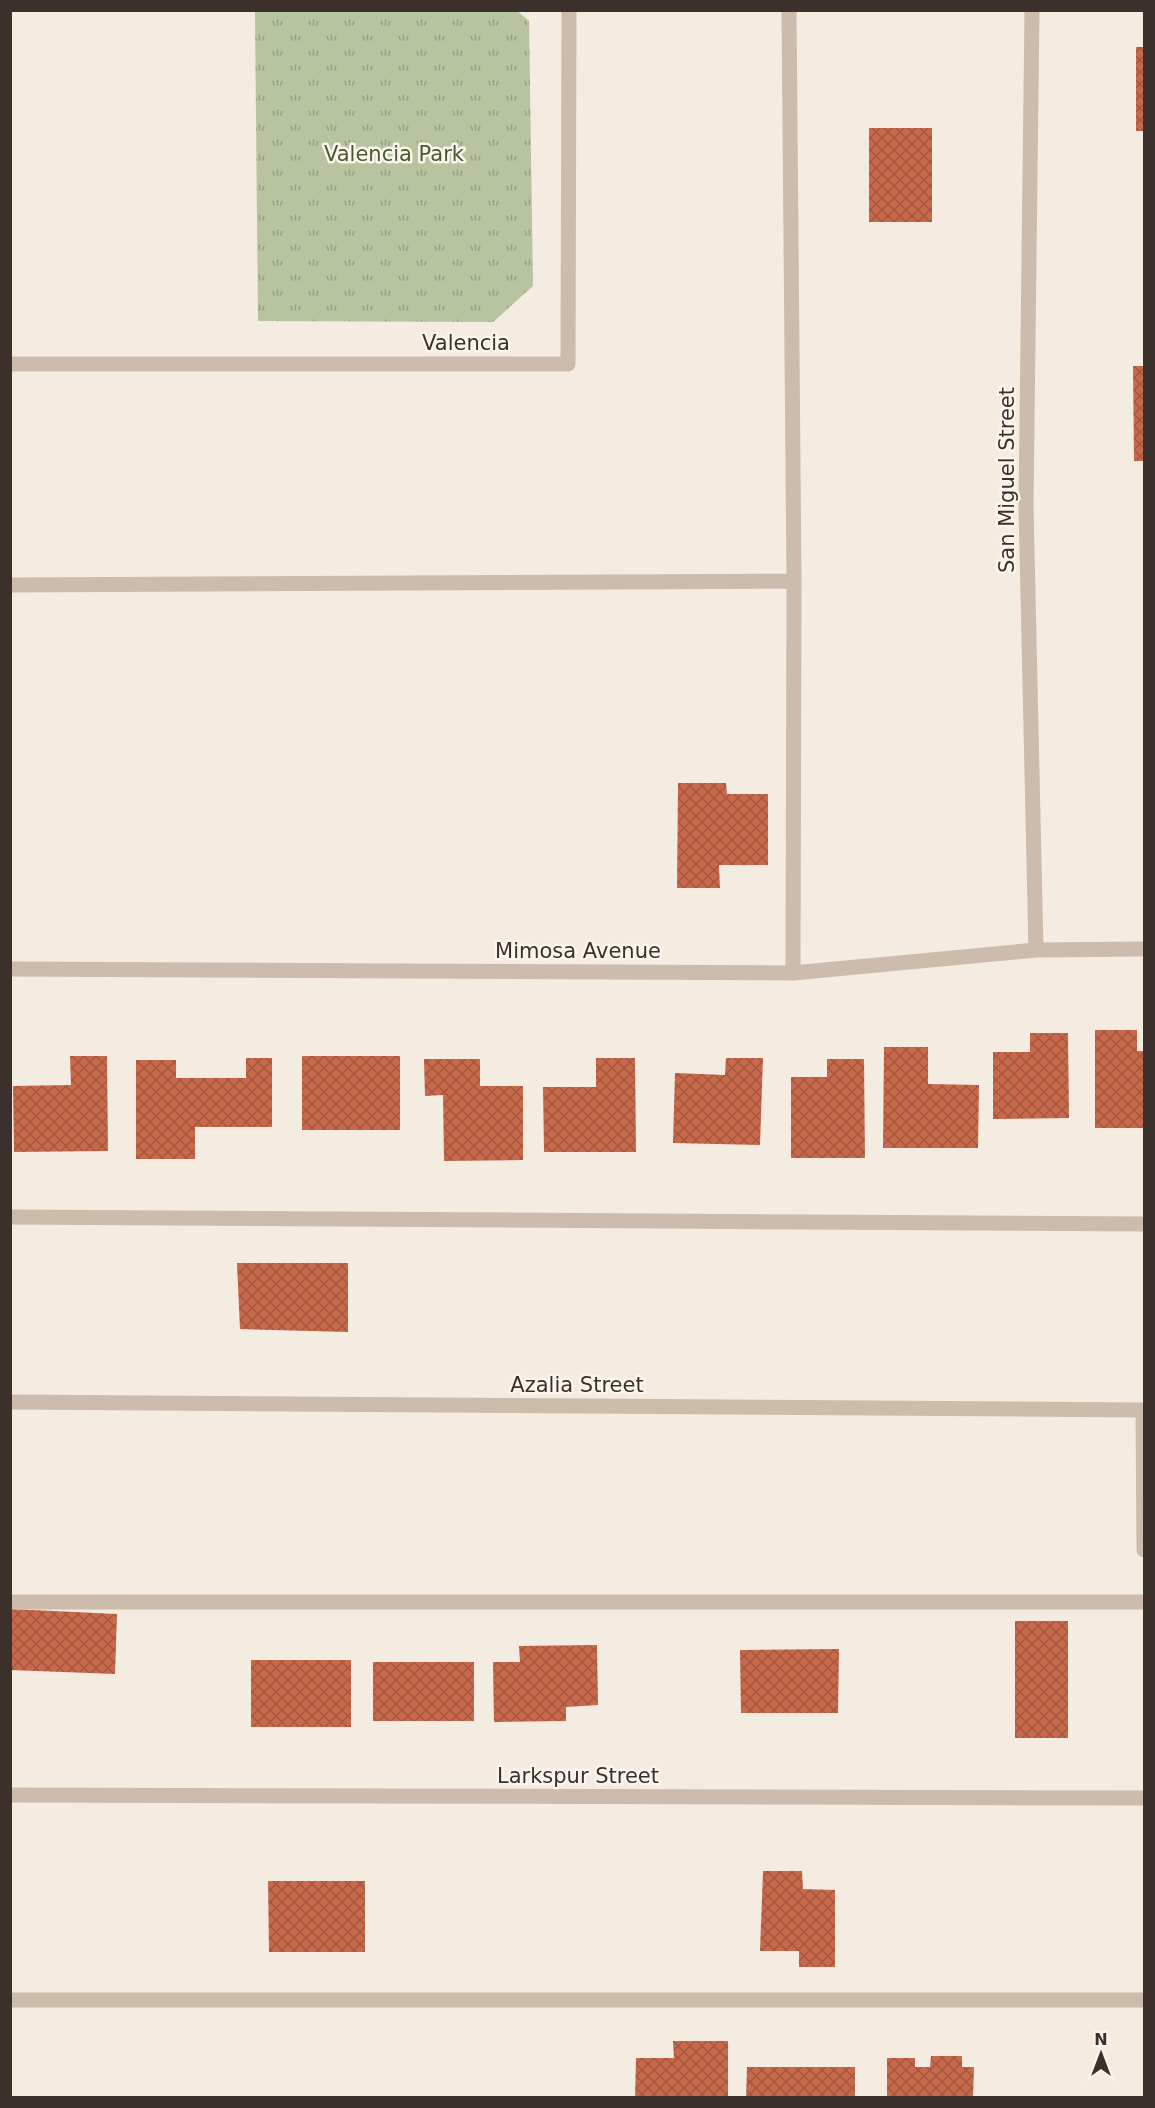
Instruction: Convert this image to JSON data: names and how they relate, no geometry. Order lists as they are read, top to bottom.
{
  "streets": {
    "street": [
      "Valencia",
      "San Miguel Street",
      "Mimosa Avenue",
      "Azalia Street",
      "Larkspur Street"
    ]
  },
  "crossings": [
    ["San Miguel Street", "Mimosa Avenue"]
  ],
  "parks": ["Valencia Park"],
  "north": "top"
}
